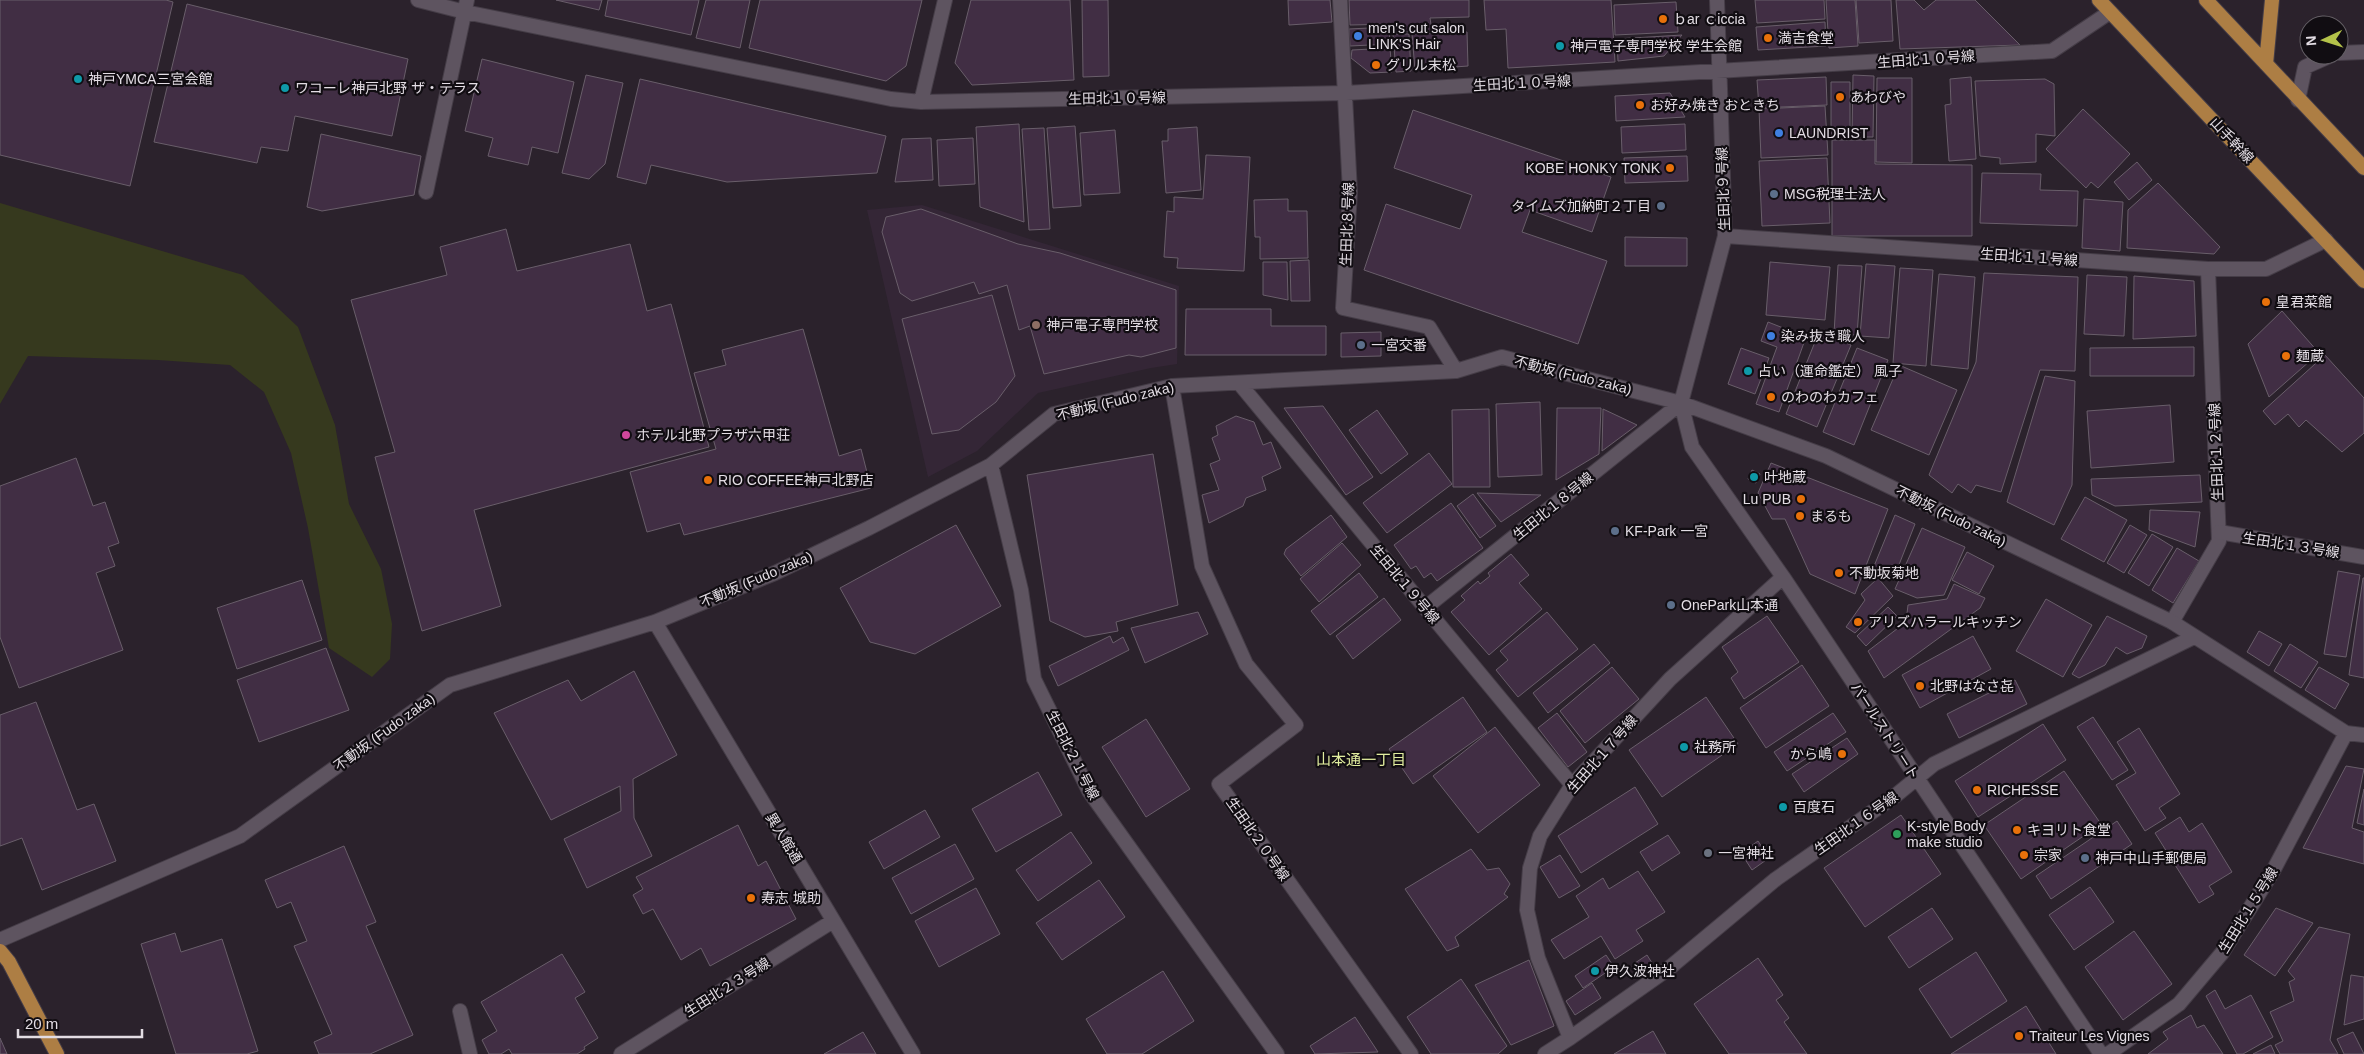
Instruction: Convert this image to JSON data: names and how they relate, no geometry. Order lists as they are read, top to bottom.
{
  "streets": {
    "main road": ["山手幹線"],
    "street": [
      "生田北１０号線",
      "生田北９号線",
      "生田北８号線",
      "生田北１１号線",
      "不動坂 (Fudo zaka)",
      "生田北１２号線",
      "生田北１８号線",
      "生田北１３号線",
      "生田北１９号線",
      "パールストリート",
      "生田北１７号線",
      "生田北２１号線",
      "生田北１６号線",
      "異人館通",
      "生田北２０号線",
      "生田北１５号線",
      "生田北２３号線"
    ]
  },
  "crossings": [
    ["生田北１０号線", "山手幹線"],
    ["生田北１０号線", "生田北９号線"],
    ["生田北１０号線", "生田北８号線"],
    ["山手幹線", "生田北１１号線"],
    ["生田北９号線", "生田北１１号線"],
    ["生田北９号線", "不動坂 (Fudo zaka)"],
    ["生田北９号線", "生田北１８号線"],
    ["生田北９号線", "パールストリート"],
    ["生田北８号線", "不動坂 (Fudo zaka)"],
    ["生田北１１号線", "生田北１２号線"],
    ["不動坂 (Fudo zaka)", "生田北１２号線"],
    ["不動坂 (Fudo zaka)", "生田北１８号線"],
    ["不動坂 (Fudo zaka)", "生田北１９号線"],
    ["不動坂 (Fudo zaka)", "パールストリート"],
    ["不動坂 (Fudo zaka)", "生田北２１号線"],
    ["不動坂 (Fudo zaka)", "生田北１６号線"],
    ["不動坂 (Fudo zaka)", "異人館通"],
    ["不動坂 (Fudo zaka)", "生田北２０号線"],
    ["不動坂 (Fudo zaka)", "生田北１５号線"],
    ["生田北１２号線", "生田北１３号線"],
    ["生田北１８号線", "生田北１９号線"],
    ["生田北１８号線", "パールストリート"],
    ["生田北１９号線", "生田北１７号線"],
    ["パールストリート", "生田北１７号線"],
    ["パールストリート", "生田北１６号線"],
    ["生田北１７号線", "生田北１６号線"],
    ["異人館通", "生田北２３号線"]
  ],
  "districts": ["山本通一丁目"],
  "places": [
    "ｂar ｃiccia",
    "men's cut salon LINK'S Hair",
    "満吉食堂",
    "神戸電子専門学校 学生会館",
    "グリル末松",
    "神戸YMCA三宮会館",
    "ワコーレ神戸北野 ザ・テラス",
    "あわびや",
    "お好み焼き おときち",
    "LAUNDRIST",
    "KOBE HONKY TONK",
    "MSG税理士法人",
    "タイムズ加納町２丁目",
    "皇君菜館",
    "神戸電子専門学校",
    "染み抜き職人",
    "一宮交番",
    "麺蔵",
    "占い（運命鑑定） 風子",
    "のわのわカフェ",
    "ホテル北野プラザ六甲荘",
    "叶地蔵",
    "RIO COFFEE神戸北野店",
    "Lu PUB",
    "まるも",
    "KF-Park 一宮",
    "不動坂菊地",
    "OnePark山本通",
    "アリズハラールキッチン",
    "北野はなさ㐂",
    "社務所",
    "から嶋",
    "RICHESSE",
    "百度石",
    "キヨリト食堂",
    "K-style Body make studio",
    "一宮神社",
    "宗家",
    "神戸中山手郵便局",
    "寿志 城助",
    "伊久波神社",
    "Traiteur Les Vignes"
  ],
  "scale_bar": "20 m",
  "north": "left"
}
